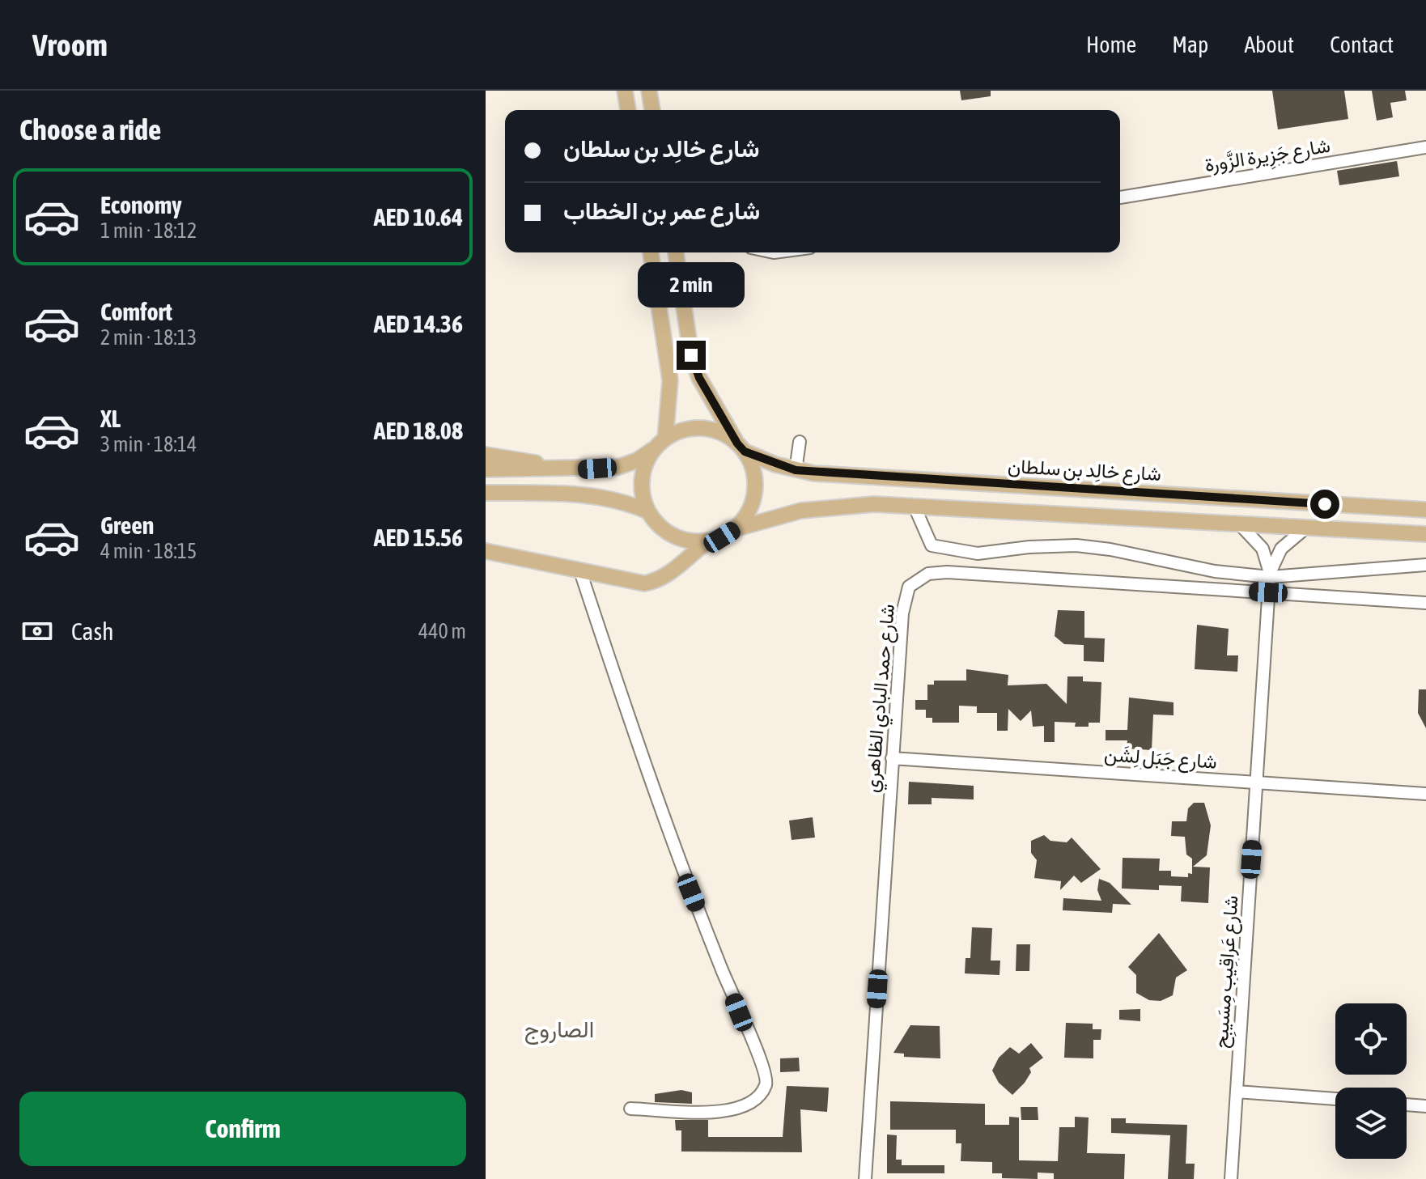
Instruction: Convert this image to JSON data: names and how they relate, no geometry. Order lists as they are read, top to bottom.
{
  "streets": {
    "main road": ["شارع خالِد بن سلطان"],
    "street": [
      "شارع جَزِيرة الزَّورة",
      "شارع حمد البادي الظاهري",
      "شارع جَبَل لِشَن",
      "شارع عَراقِيب مِسَيبِح"
    ]
  },
  "crossings": [
    ["شارع حمد البادي الظاهري", "شارع جَبَل لِشَن"],
    ["شارع حمد البادي الظاهري", "شارع عَراقِيب مِسَيبِح"],
    ["شارع جَبَل لِشَن", "شارع عَراقِيب مِسَيبِح"]
  ],
  "districts": ["الصاروج"],
  "page": {
    "header": "Vroom",
    "nav": [
      "Home",
      "Map",
      "About",
      "Contact"
    ],
    "heading": "Choose a ride",
    "banner": ["شارع خالِد بن سلطان", "شارع عمر بن الخطاب"],
    "list": [
      {
        "name": "Economy",
        "note": "1 min · 18:12",
        "value": "AED 10.64"
      },
      {
        "name": "Comfort",
        "note": "2 min · 18:13",
        "value": "AED 14.36"
      },
      {
        "name": "XL",
        "note": "3 min · 18:14",
        "value": "AED 18.08"
      },
      {
        "name": "Green",
        "note": "4 min · 18:15",
        "value": "AED 15.56"
      }
    ],
    "bubble": "2 min",
    "pay": ["Cash", "440 m"],
    "buttons": "Confirm"
  }
}
